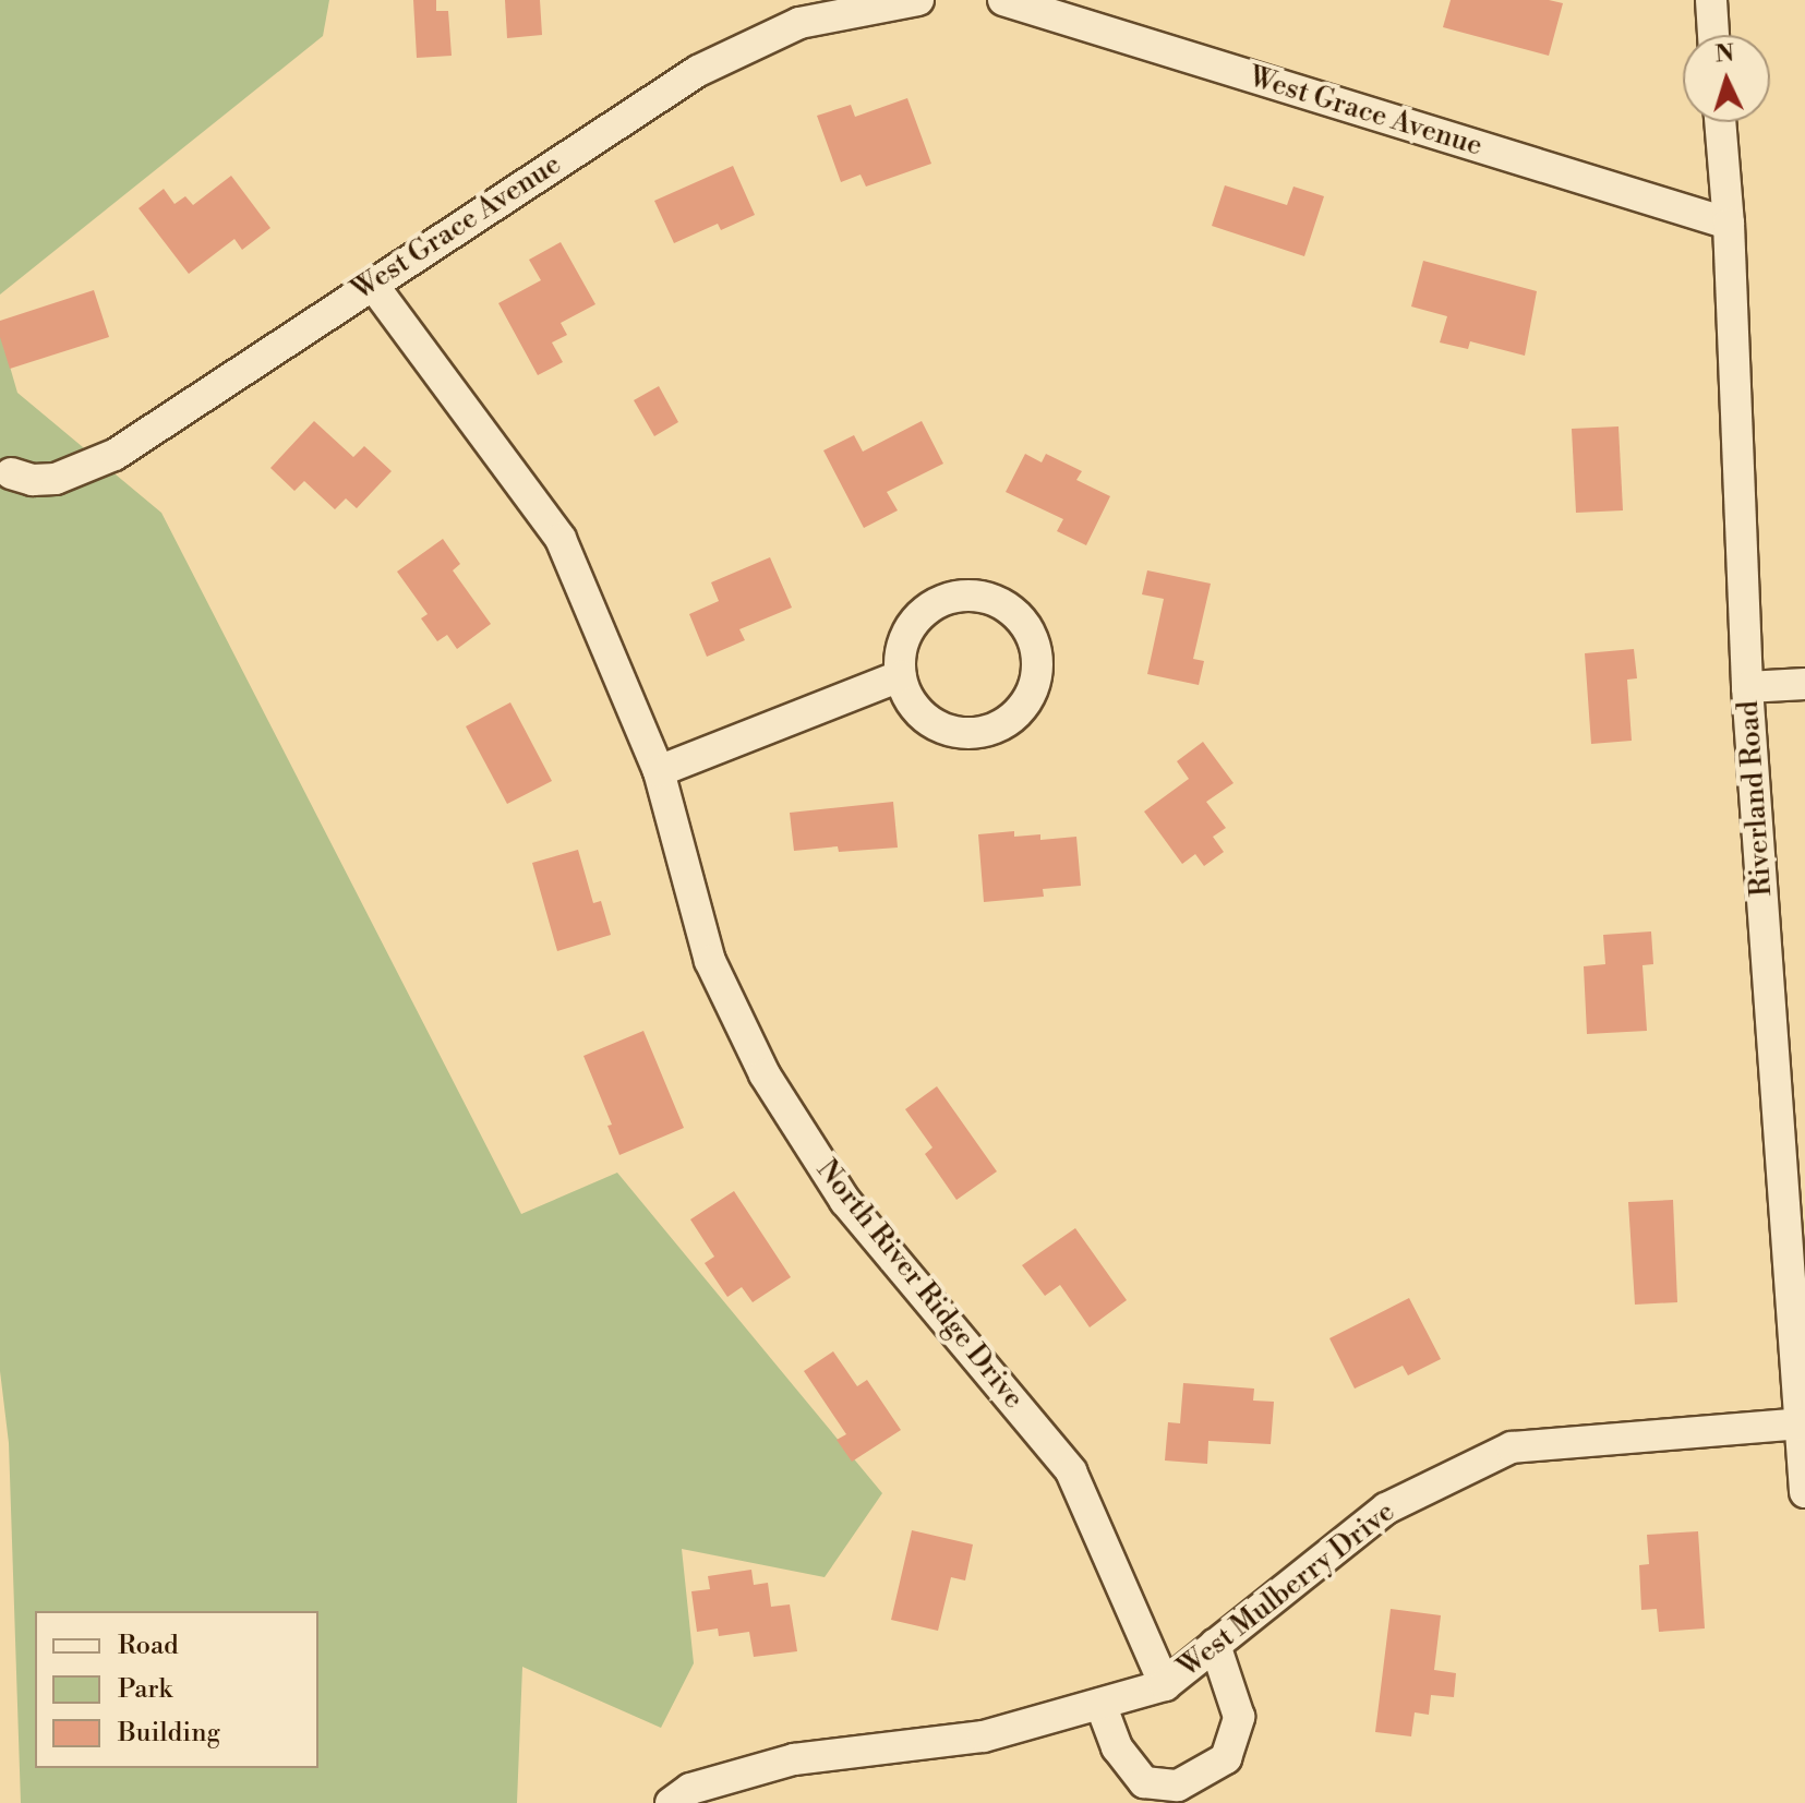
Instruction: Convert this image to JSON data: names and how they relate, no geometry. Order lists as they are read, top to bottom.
{
  "streets": {
    "street": [
      "West Grace Avenue",
      "Riverland Road",
      "North River Ridge Drive",
      "West Mulberry Drive"
    ]
  },
  "crossings": [
    ["West Grace Avenue", "Riverland Road"],
    ["West Grace Avenue", "North River Ridge Drive"],
    ["Riverland Road", "West Mulberry Drive"],
    ["North River Ridge Drive", "West Mulberry Drive"]
  ],
  "legend": ["Road", "Park", "Building"],
  "north": "top"
}
